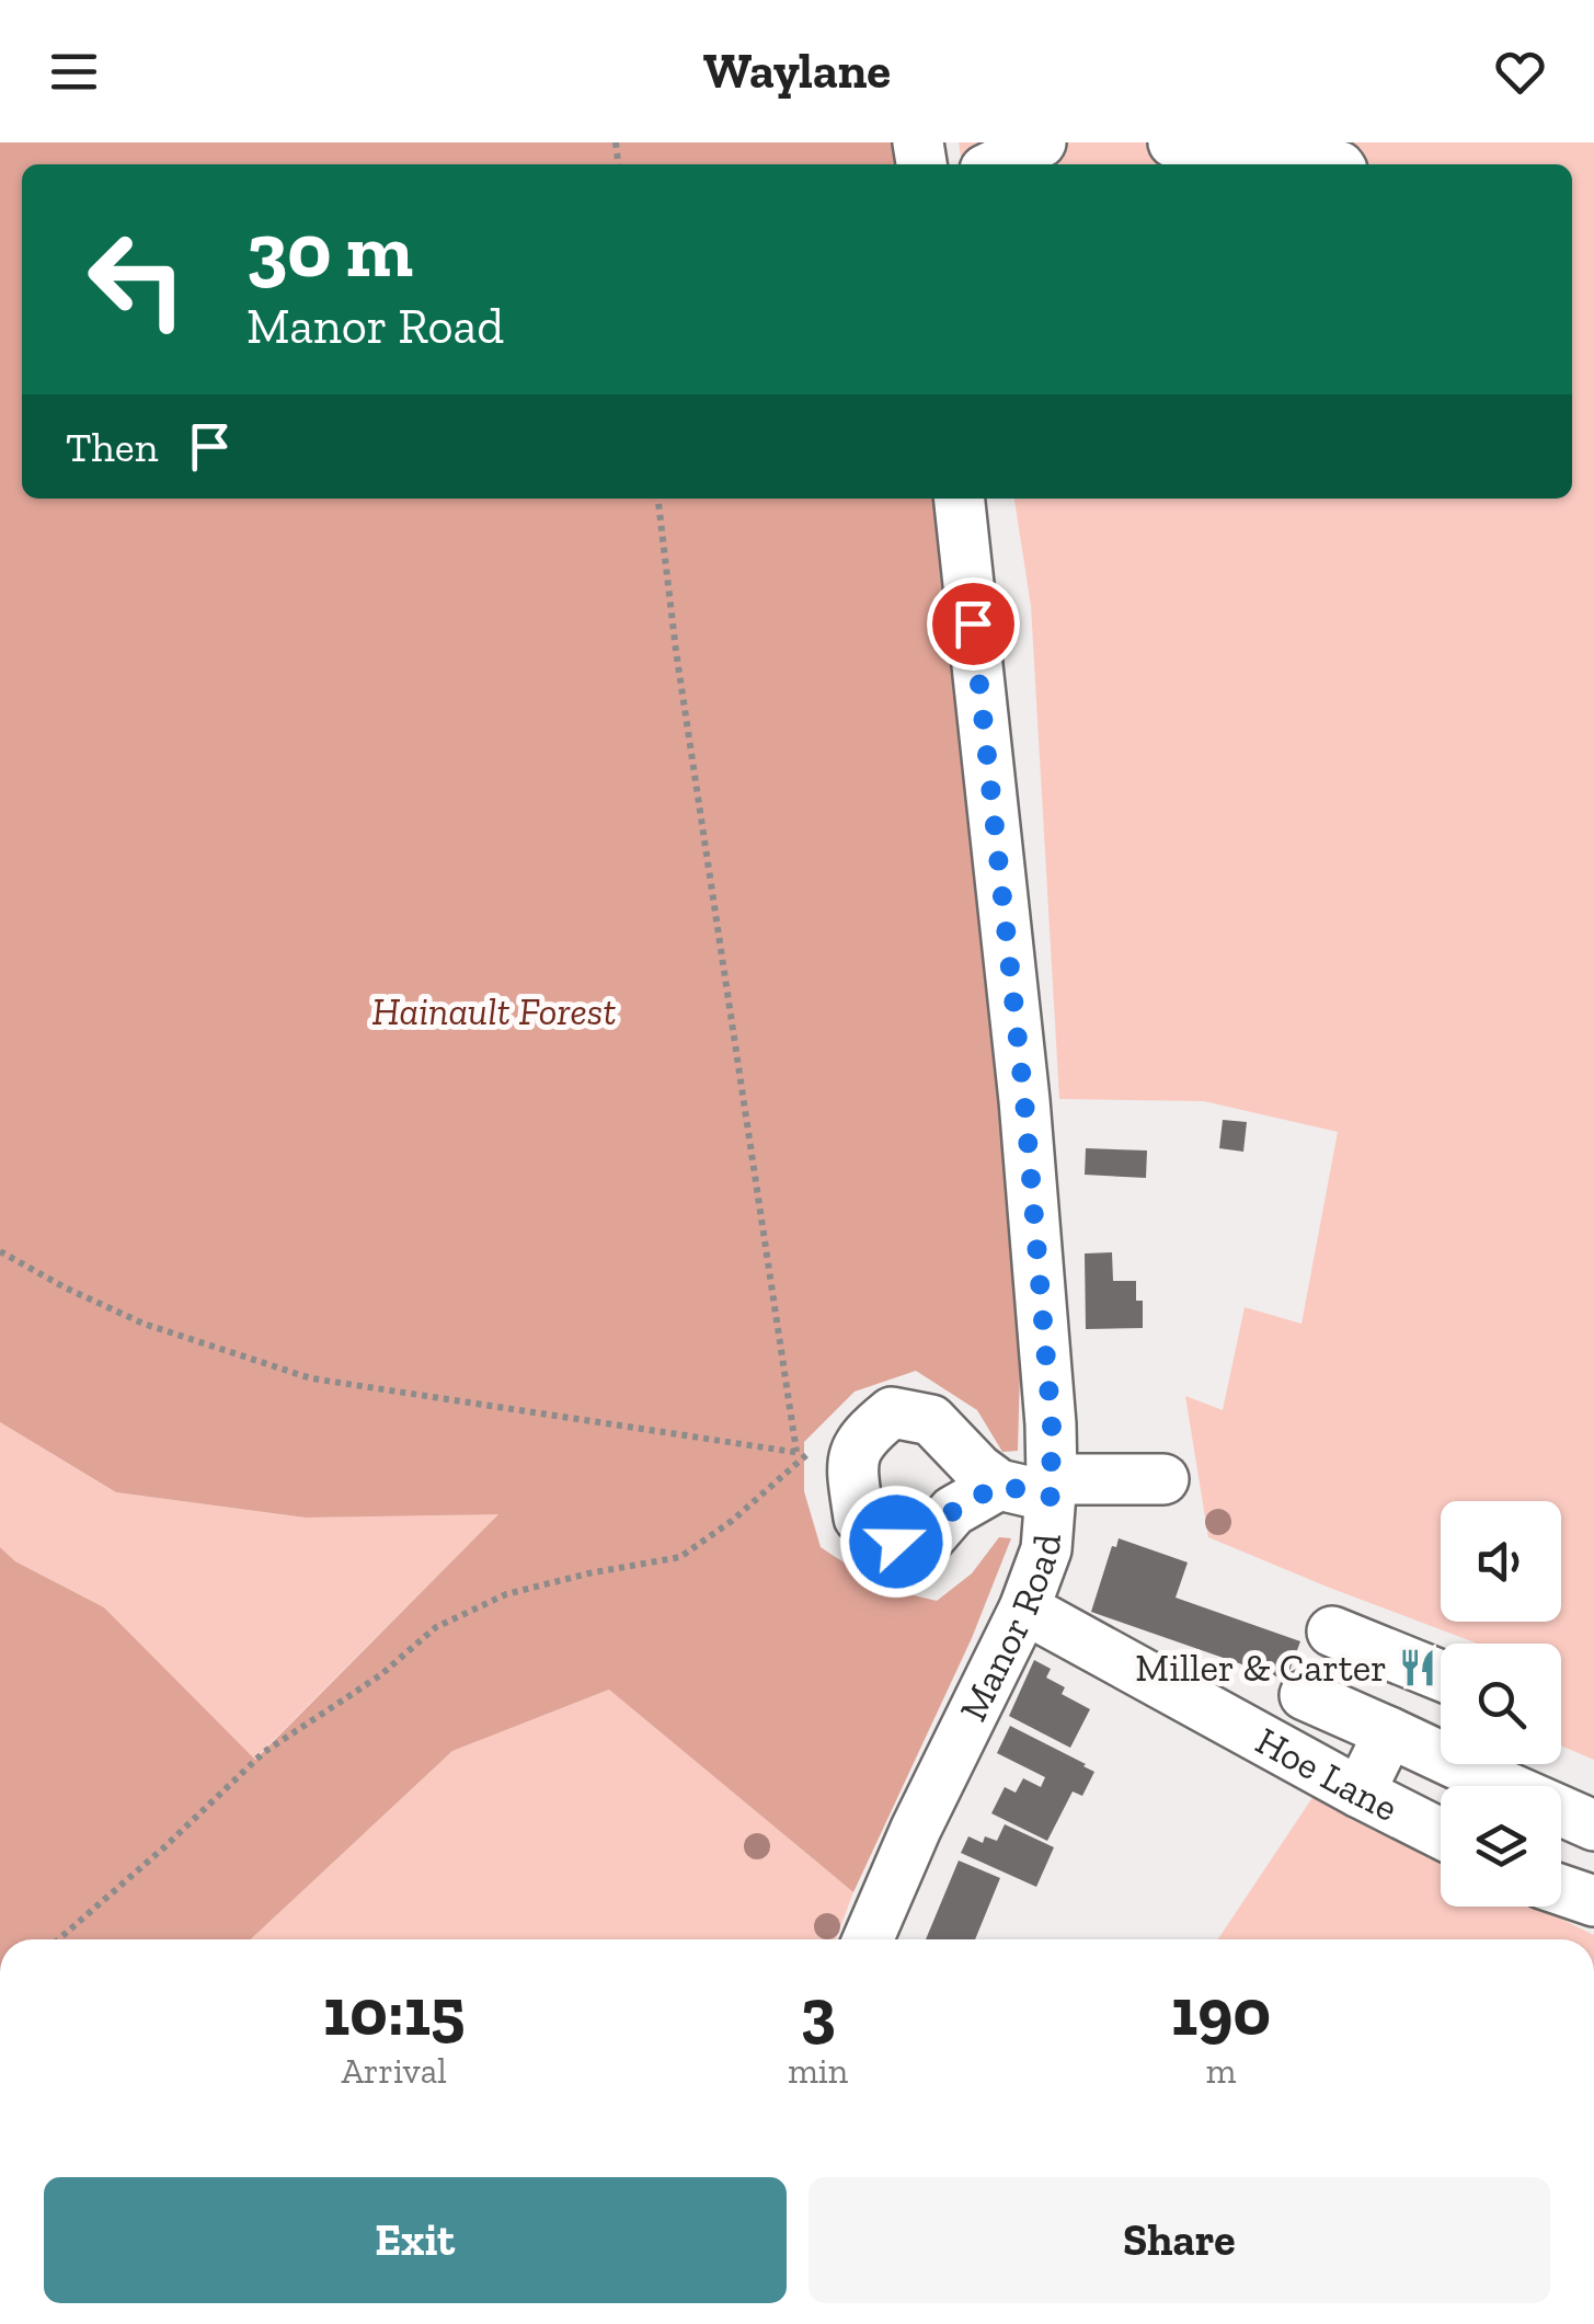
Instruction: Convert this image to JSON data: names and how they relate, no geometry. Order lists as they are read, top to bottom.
{
  "streets": {
    "street": ["Manor Road", "Hoe Lane"]
  },
  "crossings": [
    ["Manor Road", "Hoe Lane"]
  ],
  "parks": ["Hainault Forest"],
  "places": {
    "restaurant": ["Miller & Carter"]
  },
  "page": {
    "header": "Waylane",
    "turn": ["30 m", "Manor Road"],
    "then": "Then",
    "eta": [
      "10:15",
      "Arrival",
      "3",
      "min",
      "190",
      "m"
    ],
    "buttons": ["Exit", "Share"]
  }
}
